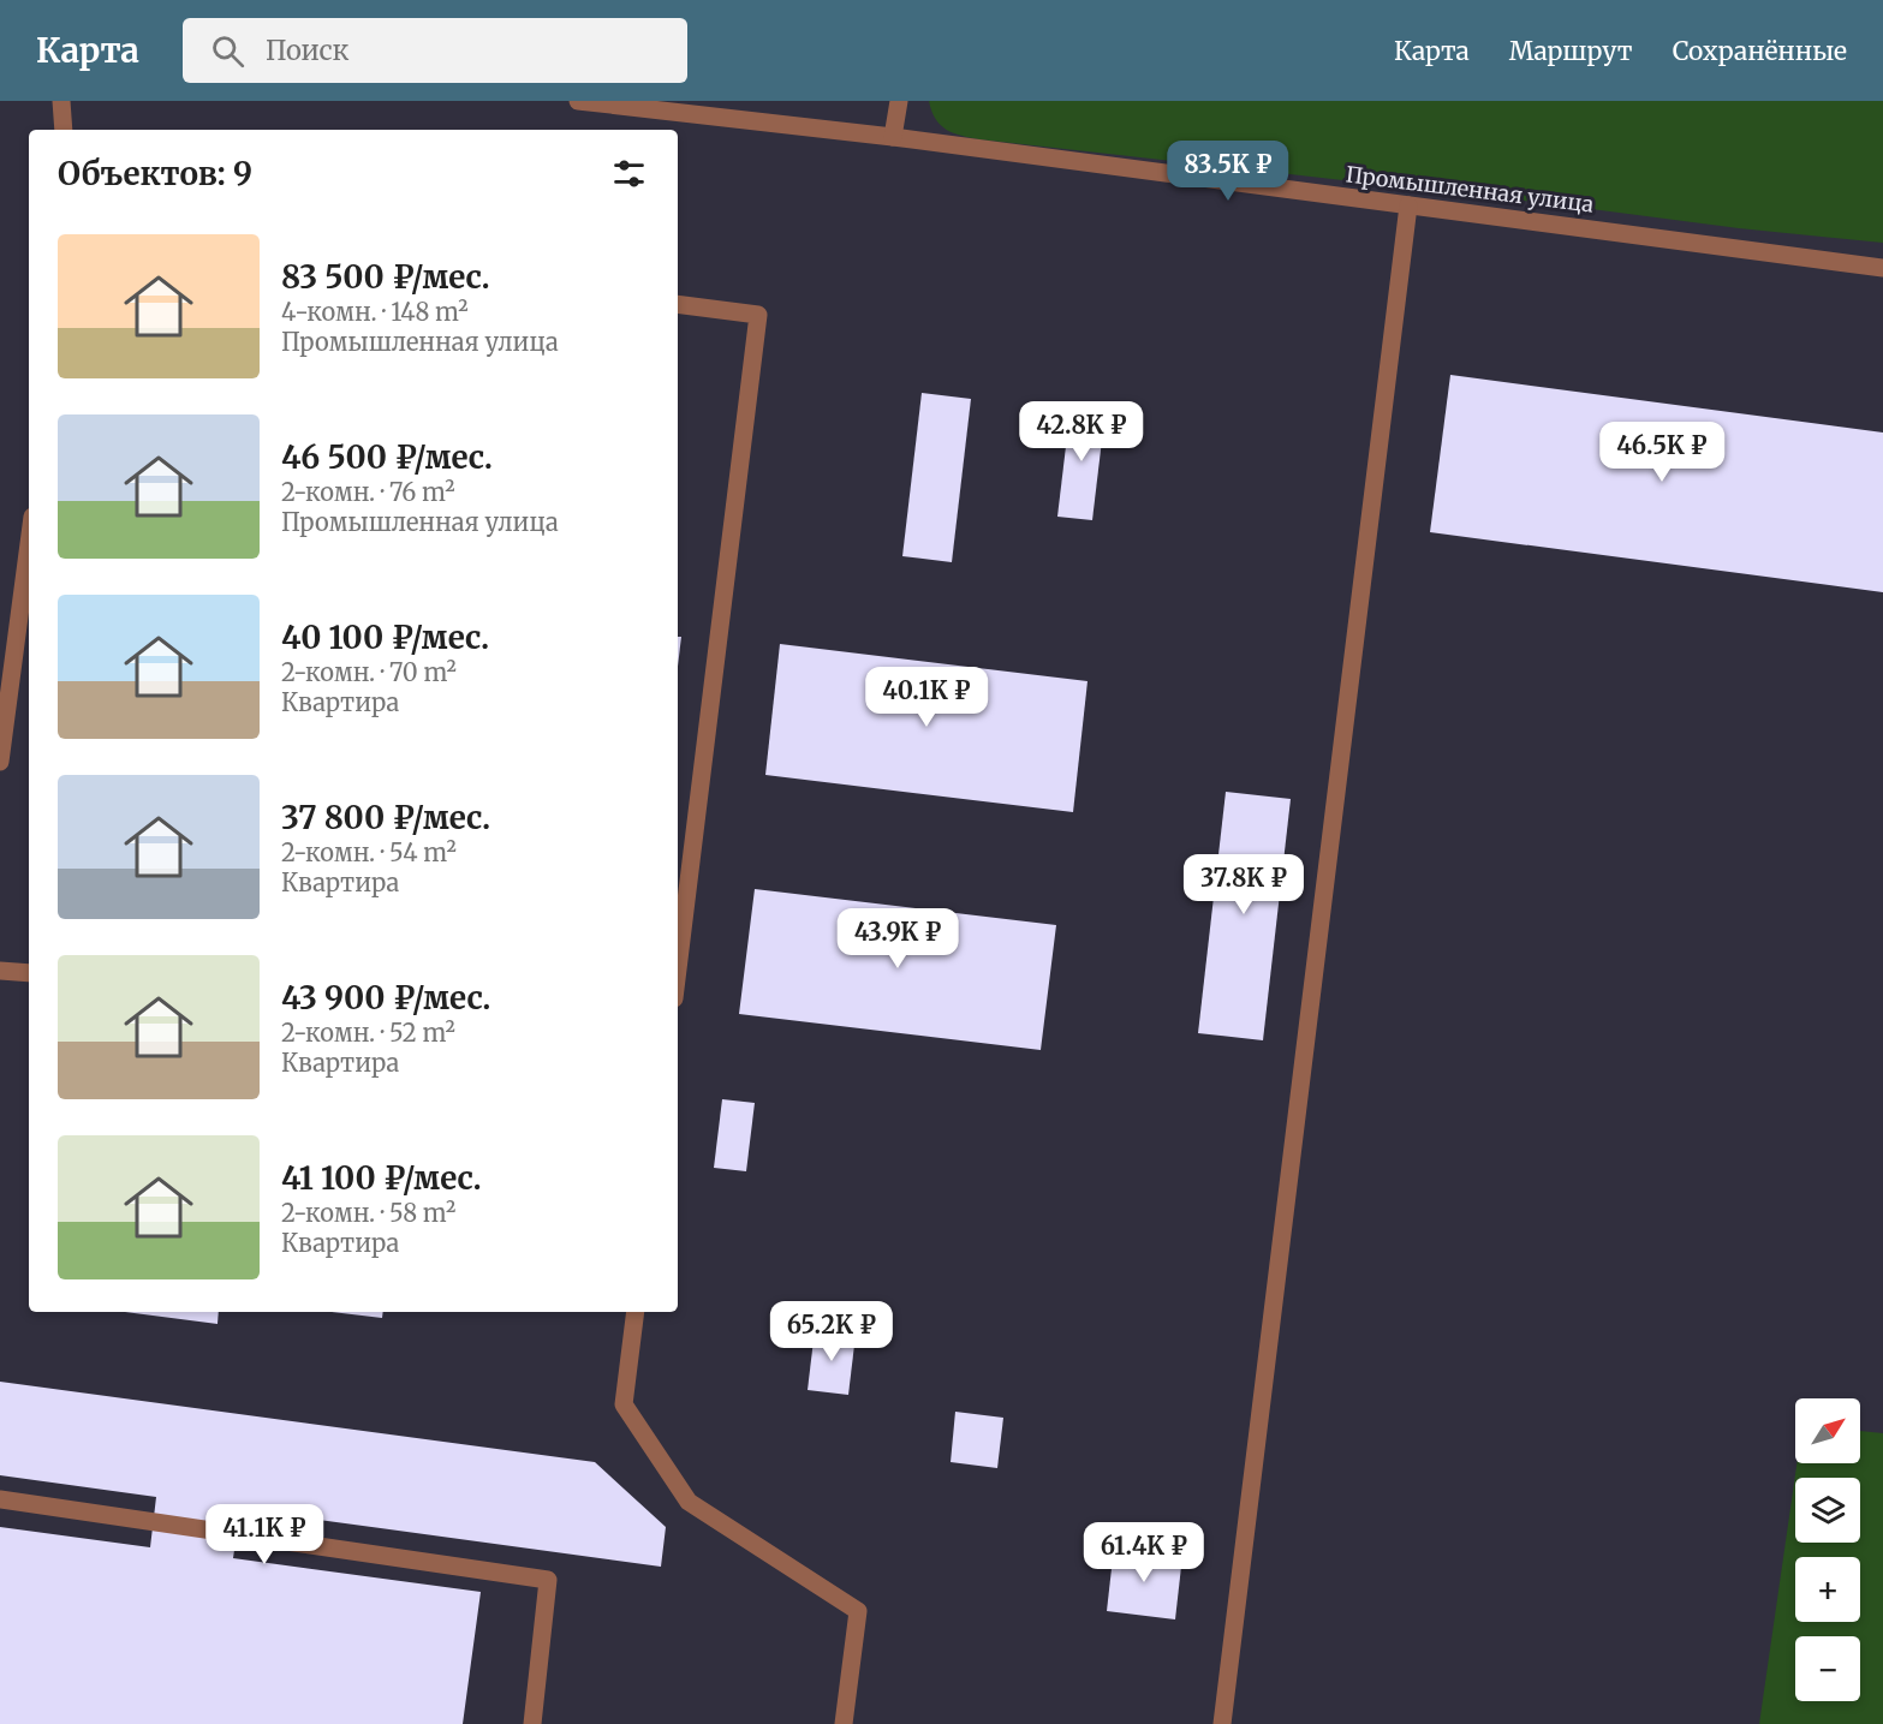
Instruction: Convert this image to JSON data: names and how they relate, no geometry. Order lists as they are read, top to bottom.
{
  "streets": {
    "street": ["Промышленная улица"]
  },
  "north": "top right",
  "page": {
    "header": "Карта",
    "search": "Поиск",
    "nav": ["Карта", "Маршрут", "Сохранённые"],
    "heading": "Объектов: 9",
    "price": [
      "83.5K ₽",
      "42.8K ₽",
      "46.5K ₽",
      "40.1K ₽",
      "37.8K ₽",
      "43.9K ₽",
      "65.2K ₽",
      "41.1K ₽",
      "61.4K ₽"
    ],
    "list": [
      {
        "name": "83 500 ₽/мес.",
        "note": "4-комн. · 148 m² · Промышленная улица"
      },
      {
        "name": "46 500 ₽/мес.",
        "note": "2-комн. · 76 m² · Промышленная улица"
      },
      {
        "name": "40 100 ₽/мес.",
        "note": "2-комн. · 70 m² · Квартира"
      },
      {
        "name": "37 800 ₽/мес.",
        "note": "2-комн. · 54 m² · Квартира"
      },
      {
        "name": "43 900 ₽/мес.",
        "note": "2-комн. · 52 m² · Квартира"
      },
      {
        "name": "41 100 ₽/мес.",
        "note": "2-комн. · 58 m² · Квартира"
      }
    ],
    "map_buttons": ["+", "−"]
  }
}
